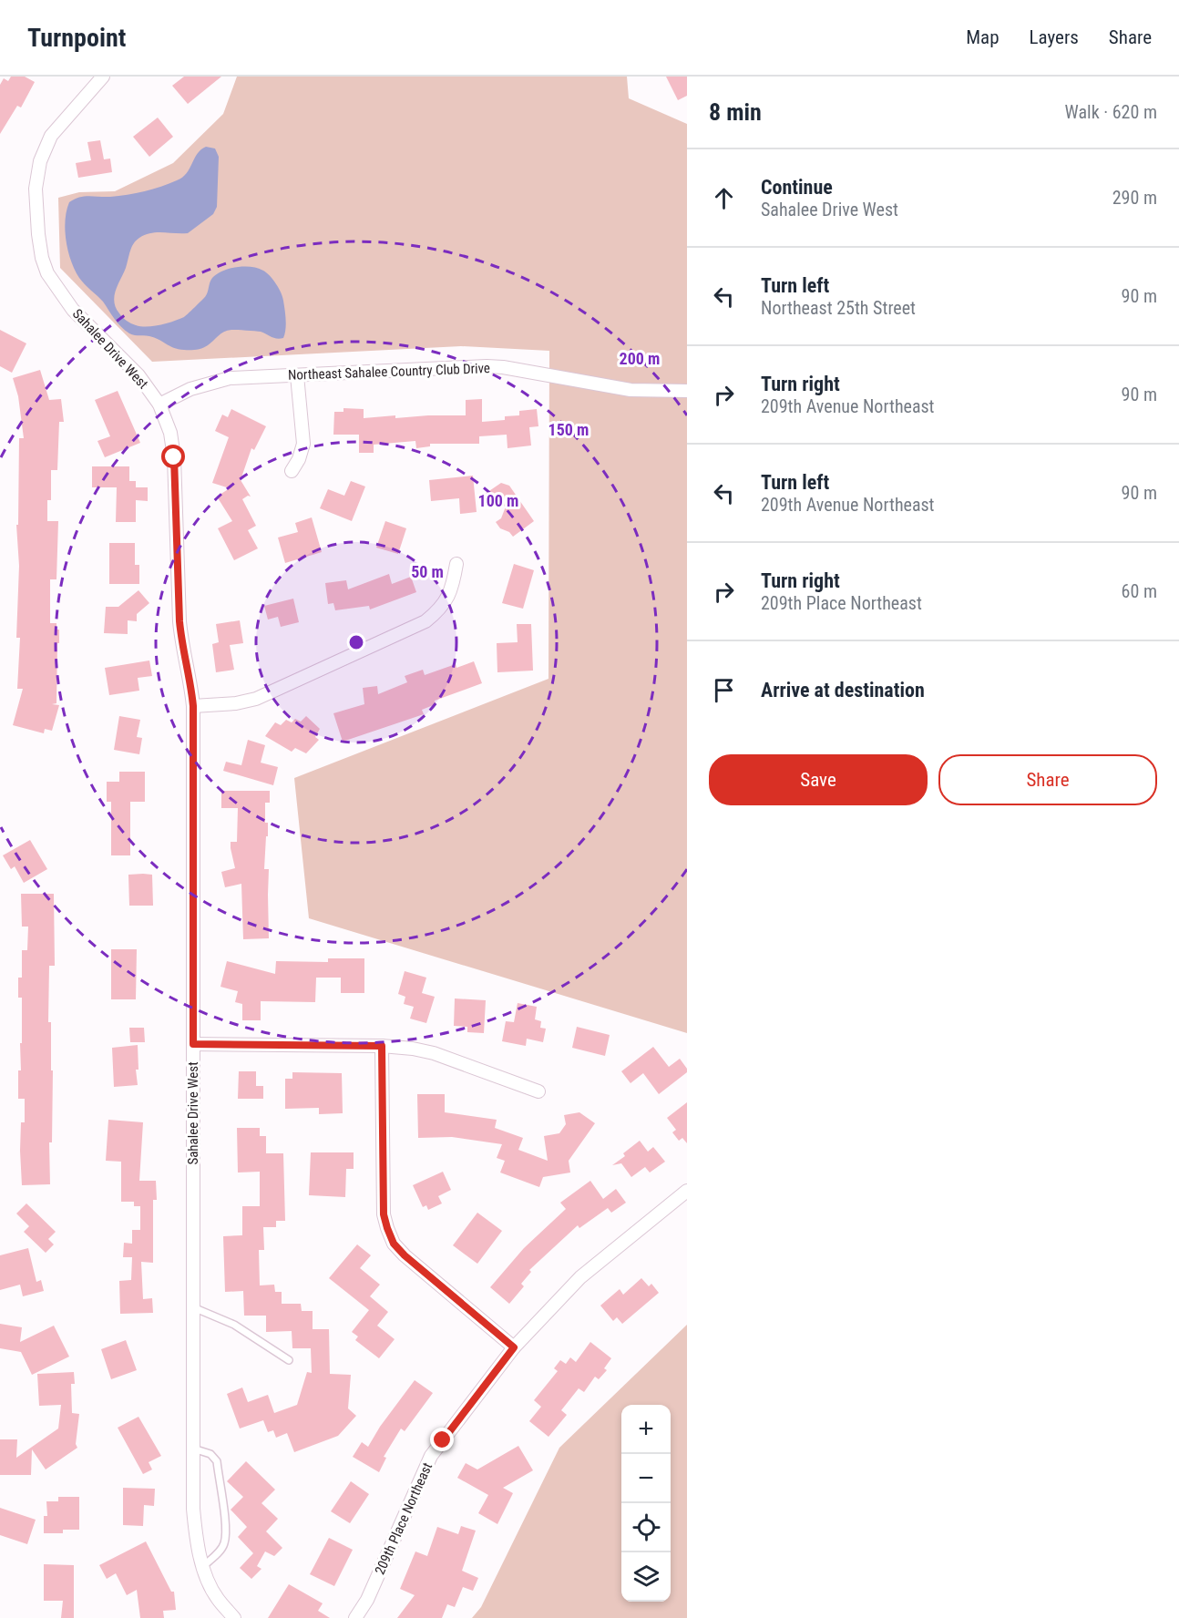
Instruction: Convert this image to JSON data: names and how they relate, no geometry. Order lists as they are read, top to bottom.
{
  "streets": {
    "street": ["Sahalee Drive West", "Northeast Sahalee Country Club Drive", "209th Place Northeast"]
  },
  "crossings": [
    ["Sahalee Drive West", "Northeast Sahalee Country Club Drive"]
  ],
  "page": {
    "header": "Turnpoint",
    "nav": ["Map", "Layers", "Share"],
    "heading": ["8 min", "Walk · 620 m"],
    "list": [
      ["Continue", "Sahalee Drive West", "290 m"],
      ["Turn left", "Northeast 25th Street", "90 m"],
      ["Turn right", "209th Avenue Northeast", "90 m"],
      ["Turn left", "209th Avenue Northeast", "90 m"],
      ["Turn right", "209th Place Northeast", "60 m"],
      "Arrive at destination"
    ],
    "buttons": ["Save", "Share"],
    "map_buttons": ["+", "−"]
  },
  "rings": [
    "200 m",
    "150 m",
    "100 m",
    "50 m"
  ]
}
